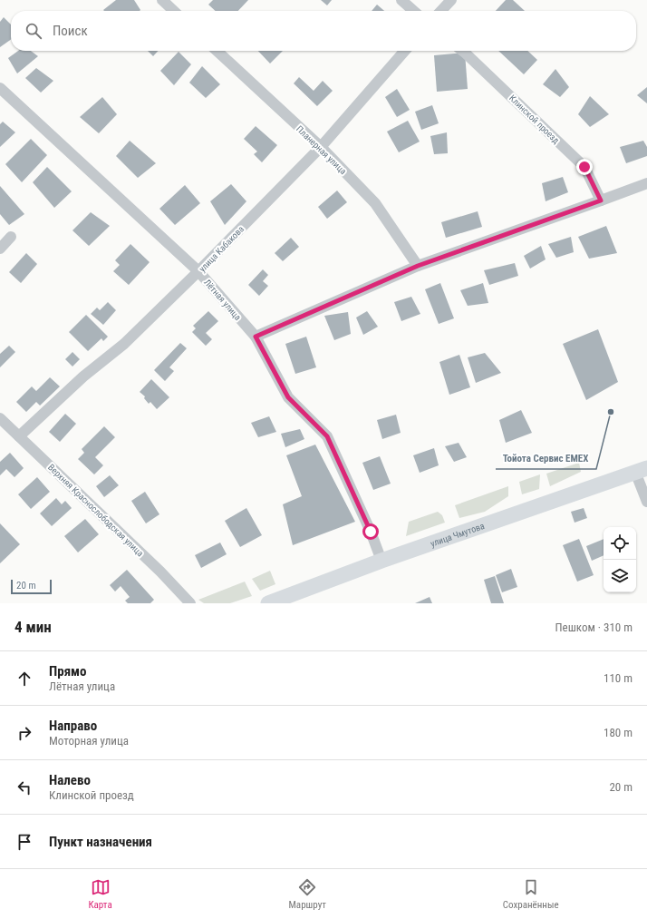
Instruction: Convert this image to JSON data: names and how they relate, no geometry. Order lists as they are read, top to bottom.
{
  "streets": {
    "main road": ["улица Чмутова"],
    "street": [
      "Клинской проезд",
      "Планерная улица",
      "улица Кабакова",
      "Лётная улица",
      "Верхняя Краснослободская улица"
    ]
  },
  "crossings": [
    ["Планерная улица", "улица Кабакова"],
    ["улица Кабакова", "Лётная улица"],
    ["улица Кабакова", "Верхняя Краснослободская улица"],
    ["Лётная улица", "улица Чмутова"]
  ],
  "places": ["Тойота Сервис EMEX"],
  "scale_bar": "20 m",
  "page": {
    "search": "Поиск",
    "scale": "20 m",
    "heading": ["4 мин", "Пешком · 310 m"],
    "list": [
      ["Прямо", "Лётная улица", "110 m"],
      ["Направо", "Моторная улица", "180 m"],
      ["Налево", "Клинской проезд", "20 m"],
      "Пункт назначения"
    ],
    "nav": ["Карта", "Маршрут", "Сохранённые"]
  }
}
